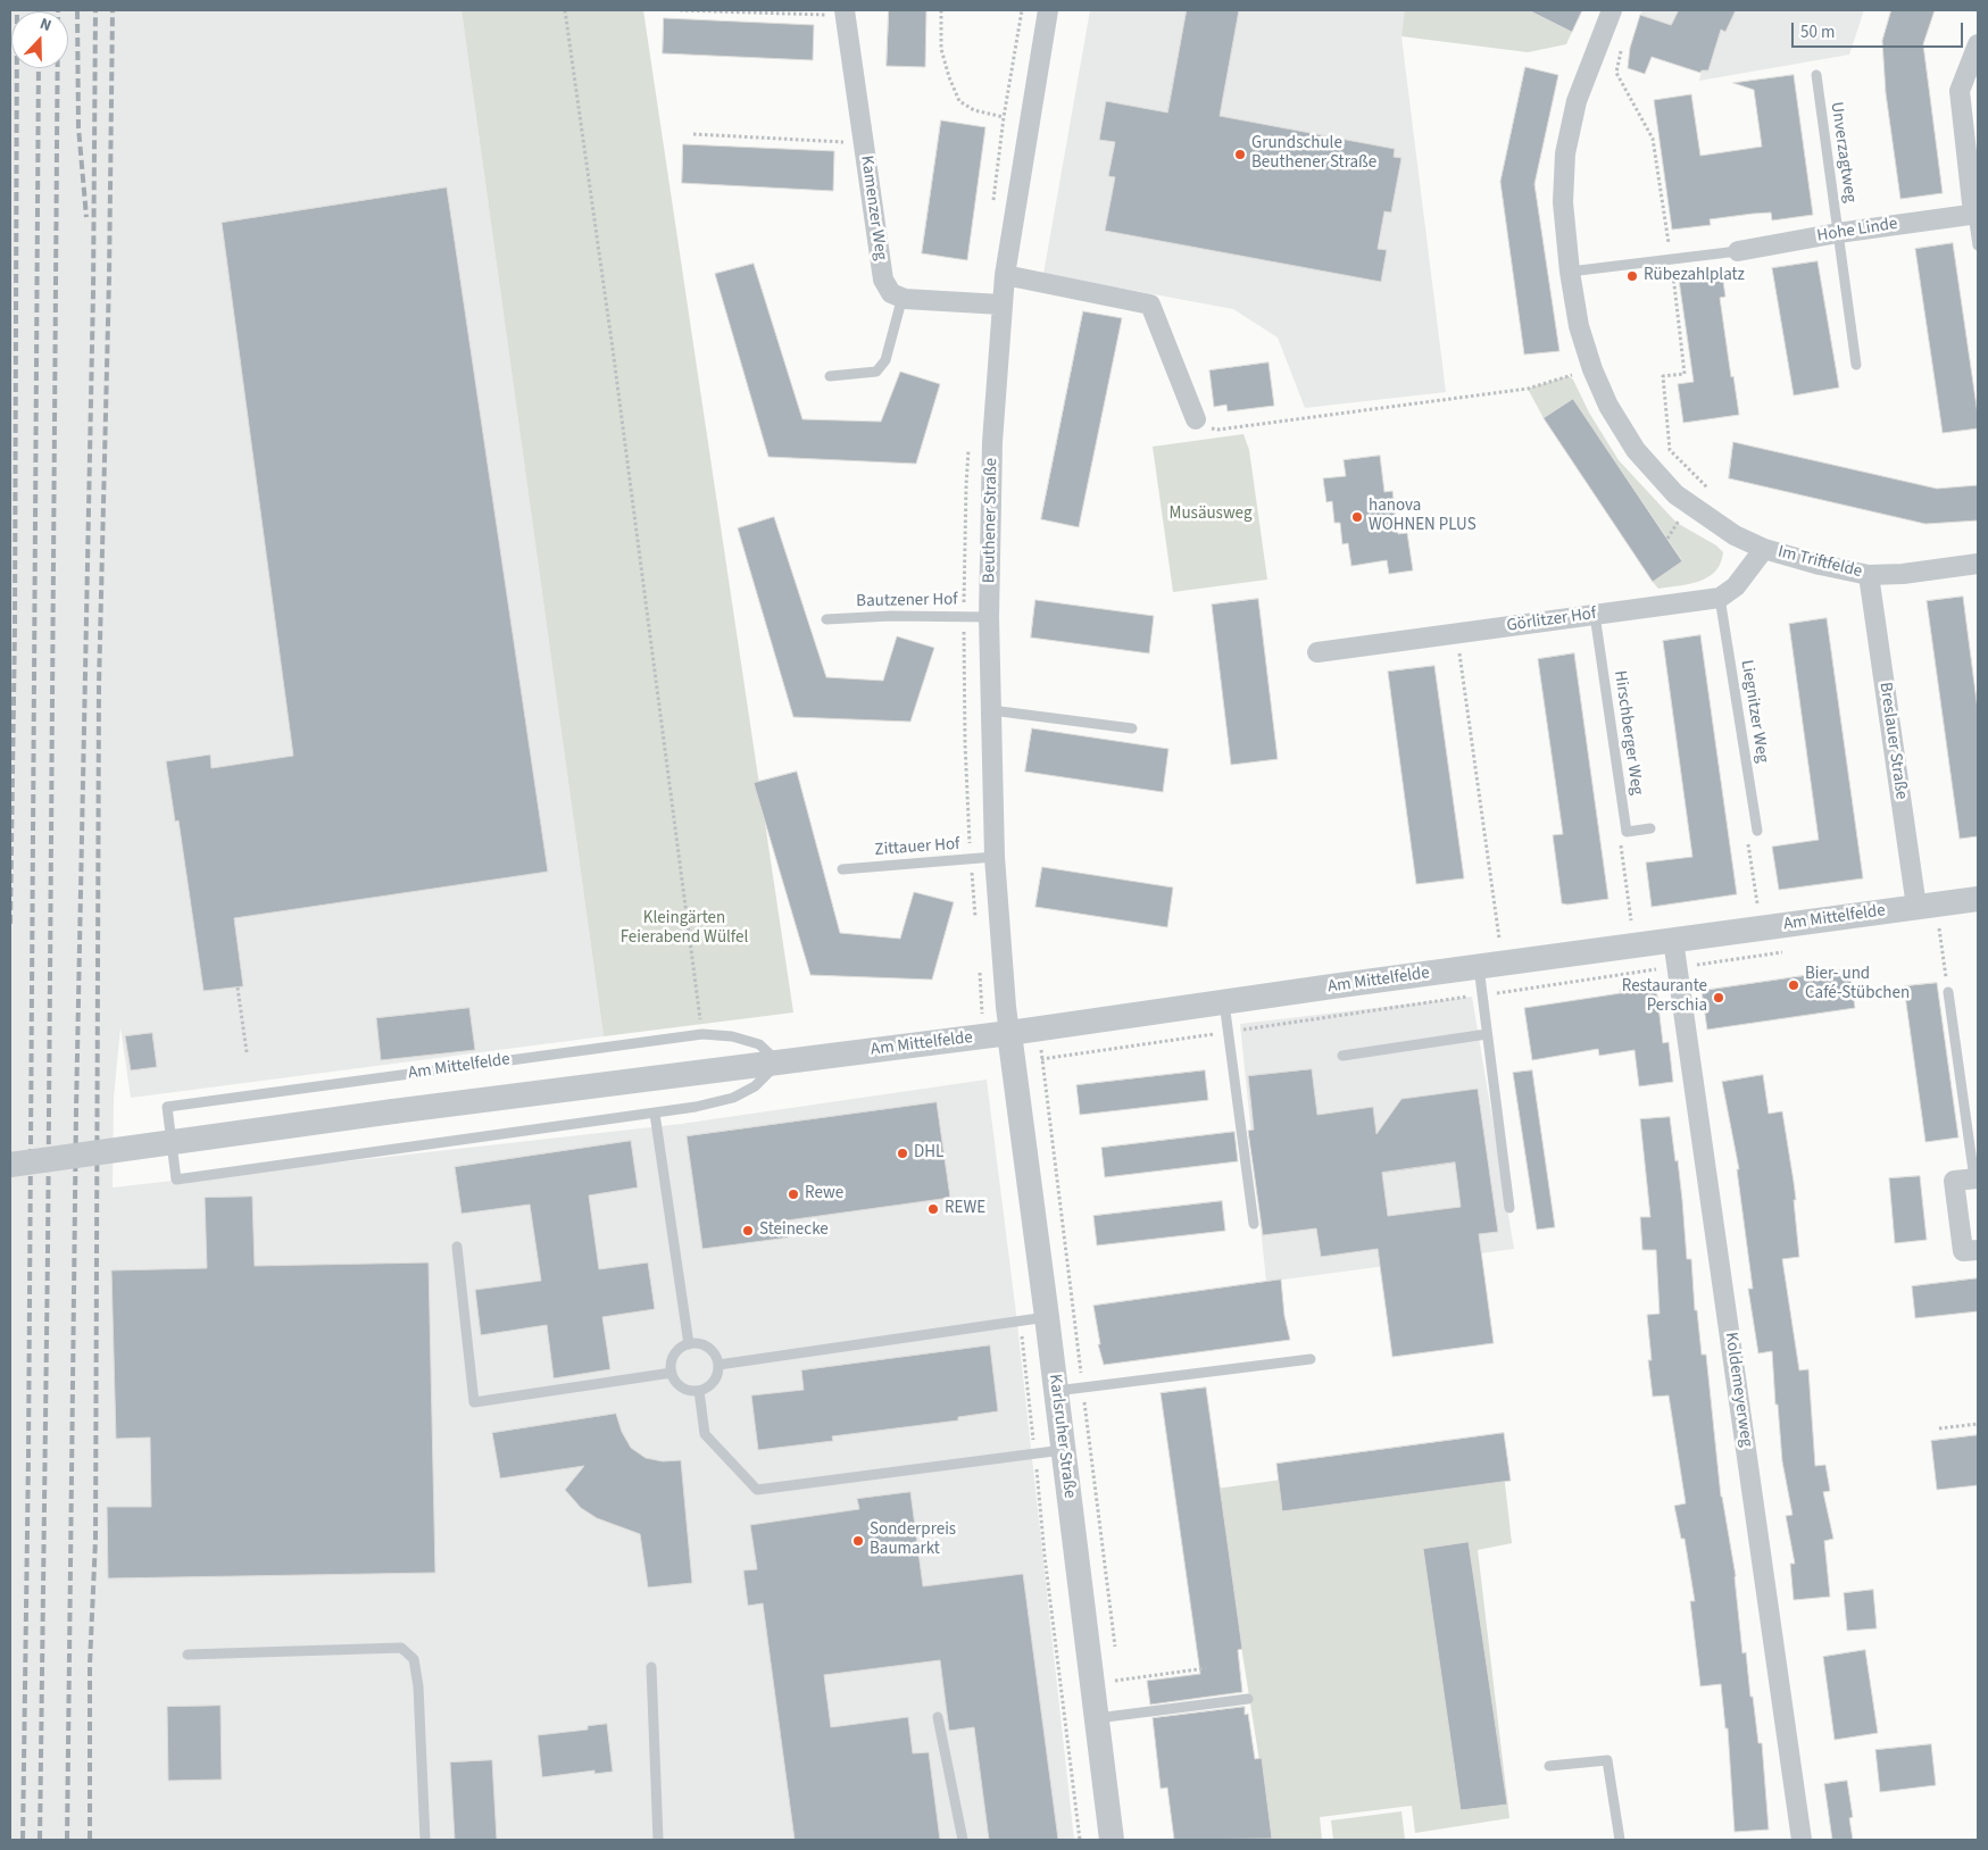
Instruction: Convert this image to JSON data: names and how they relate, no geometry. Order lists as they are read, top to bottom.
{
  "streets": {
    "street": [
      "Kamenzer Weg",
      "Hohe Linde",
      "Beuthener Straße",
      "Im Triftfelde",
      "Görlitzer Hof",
      "Breslauer Straße",
      "Am Mittelfelde",
      "Koldemeyerweg",
      "Karlsruher Straße"
    ],
    "lane": [
      "Unverzagtweg",
      "Bautzener Hof",
      "Liegnitzer Weg",
      "Hirschberger Weg",
      "Zittauer Hof"
    ]
  },
  "crossings": [
    ["Unverzagtweg", "Hohe Linde"],
    ["Beuthener Straße", "Bautzener Hof"],
    ["Beuthener Straße", "Zittauer Hof"],
    ["Beuthener Straße", "Am Mittelfelde"],
    ["Beuthener Straße", "Karlsruher Straße"],
    ["Im Triftfelde", "Breslauer Straße"],
    ["Görlitzer Hof", "Liegnitzer Weg"],
    ["Görlitzer Hof", "Hirschberger Weg"],
    ["Breslauer Straße", "Am Mittelfelde"],
    ["Am Mittelfelde", "Koldemeyerweg"],
    ["Am Mittelfelde", "Karlsruher Straße"]
  ],
  "parks": ["Musäusweg", "Kleingärten Feierabend Wülfel"],
  "places": [
    "Grundschule Beuthener Straße",
    "Rübezahlplatz",
    "hanova WOHNEN PLUS",
    "Bier- und Café-Stübchen",
    "Restaurante Perschia",
    "DHL",
    "Rewe",
    "REWE",
    "Steinecke",
    "Sonderpreis Baumarkt"
  ],
  "scale_bar": "50 m",
  "north": "top"
}
